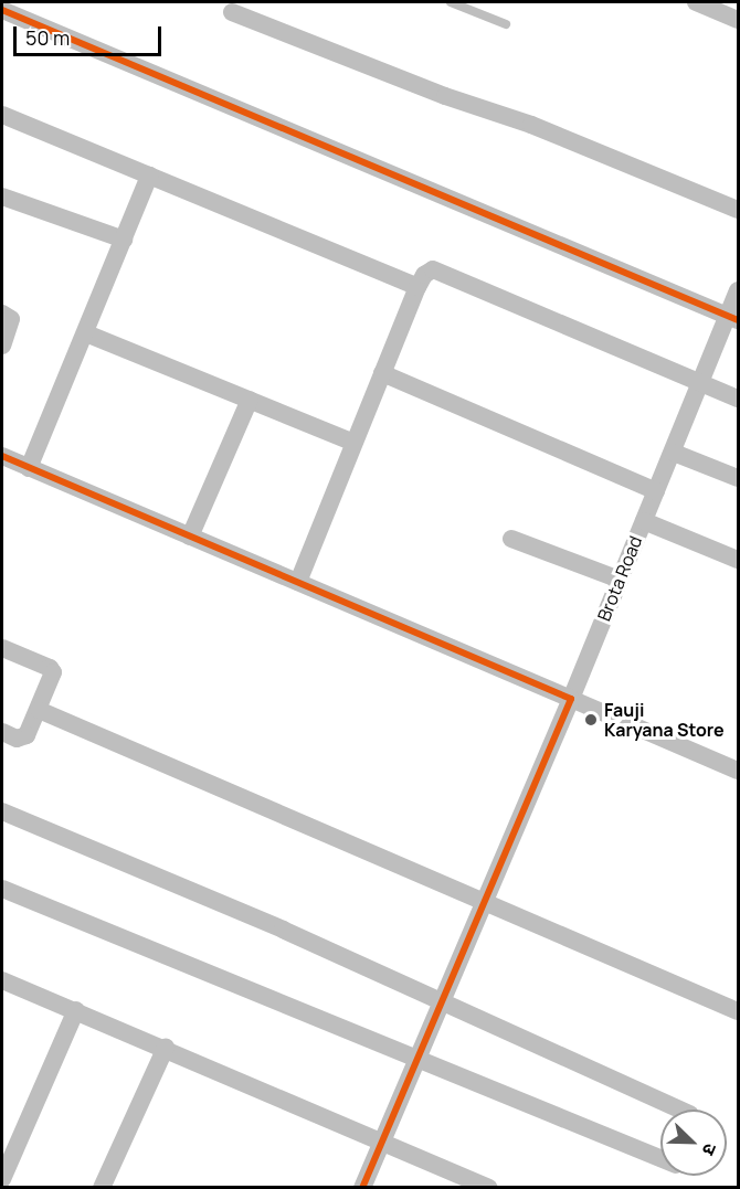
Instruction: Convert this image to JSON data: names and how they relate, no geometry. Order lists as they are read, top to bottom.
{
  "streets": {
    "street": ["Brota Road"]
  },
  "places": ["Fauji Karyana Store"],
  "scale_bar": "50 m",
  "north": "bottom right"
}
